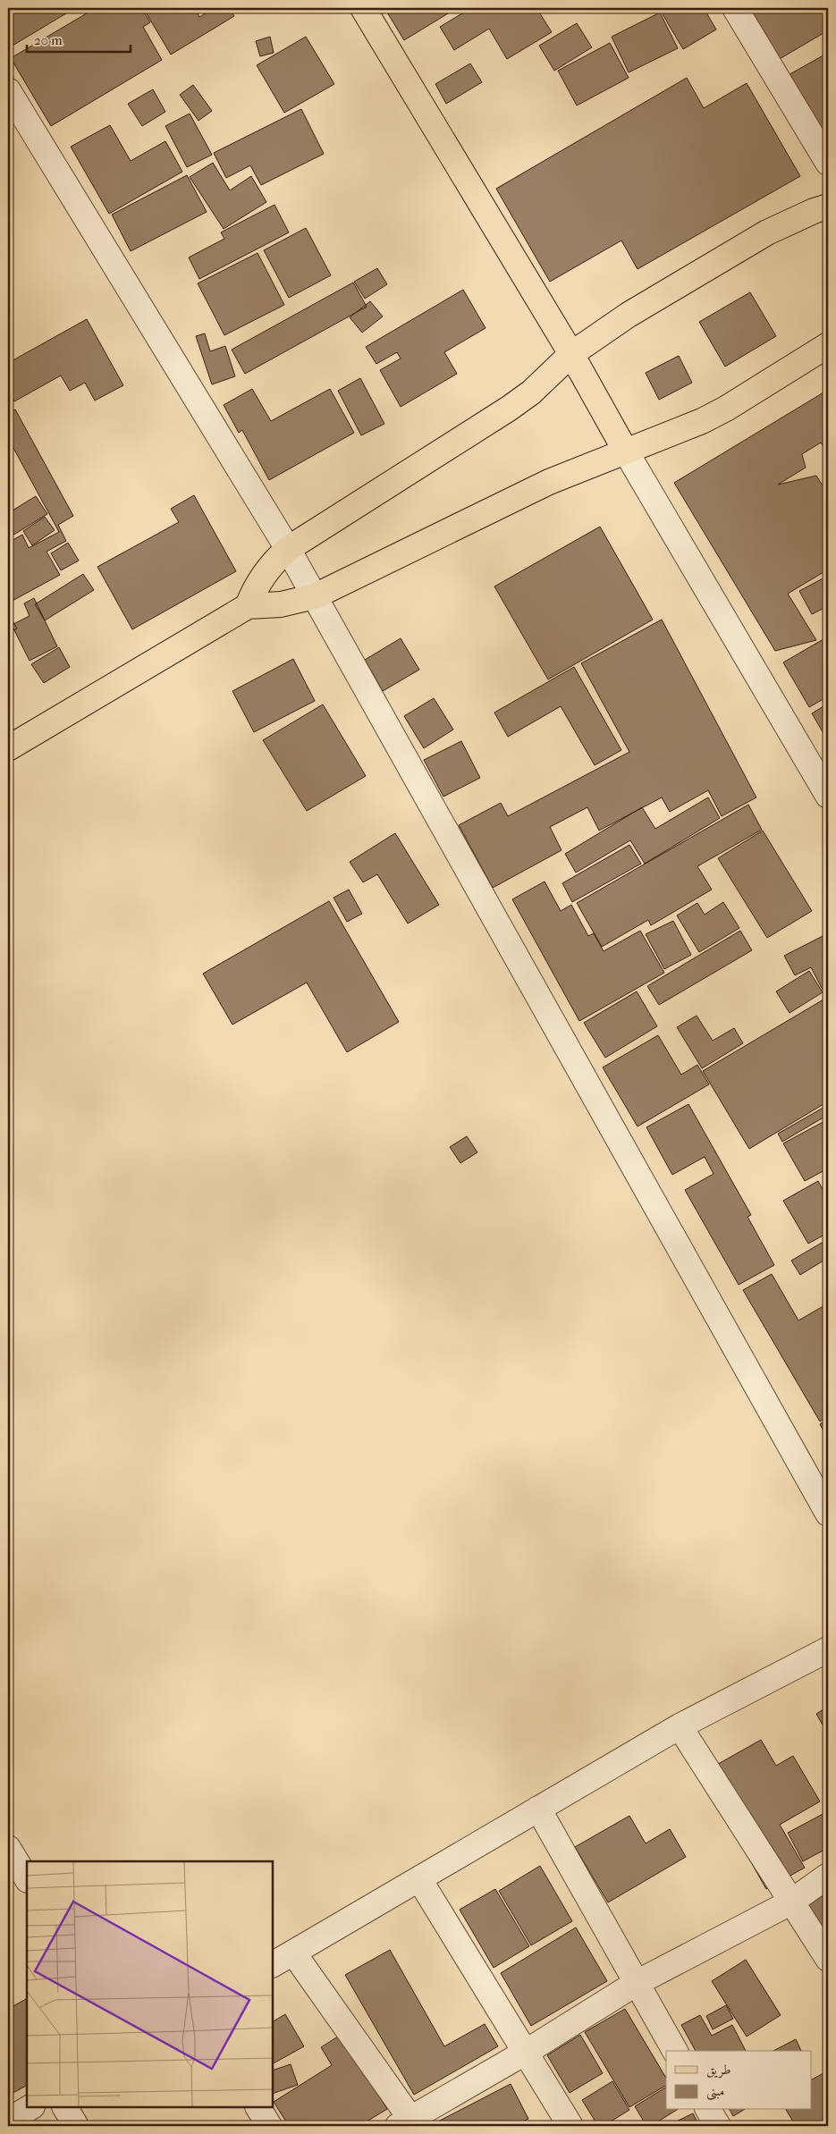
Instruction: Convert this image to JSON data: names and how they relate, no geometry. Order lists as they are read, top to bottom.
{
  "legend": ["طريق", "مبنى"],
  "scale_bar": "20 m"
}
